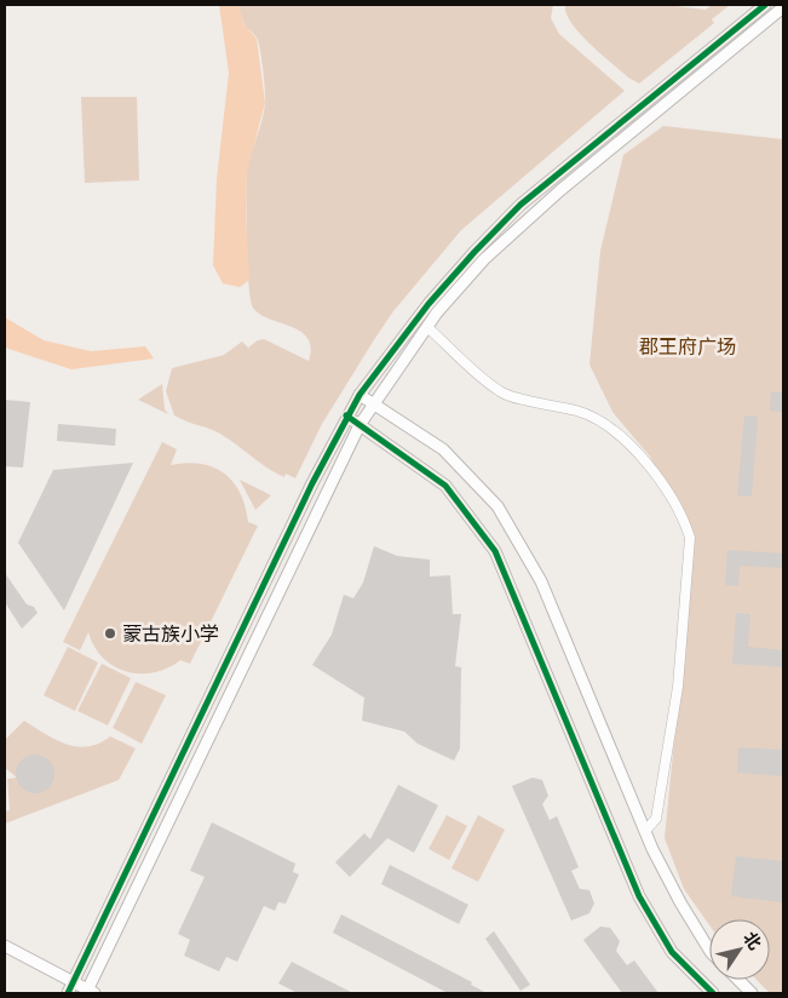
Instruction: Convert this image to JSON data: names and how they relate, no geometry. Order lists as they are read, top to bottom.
{
  "parks": ["郡王府广场"],
  "places": ["蒙古族小学"],
  "north": "top right"
}
